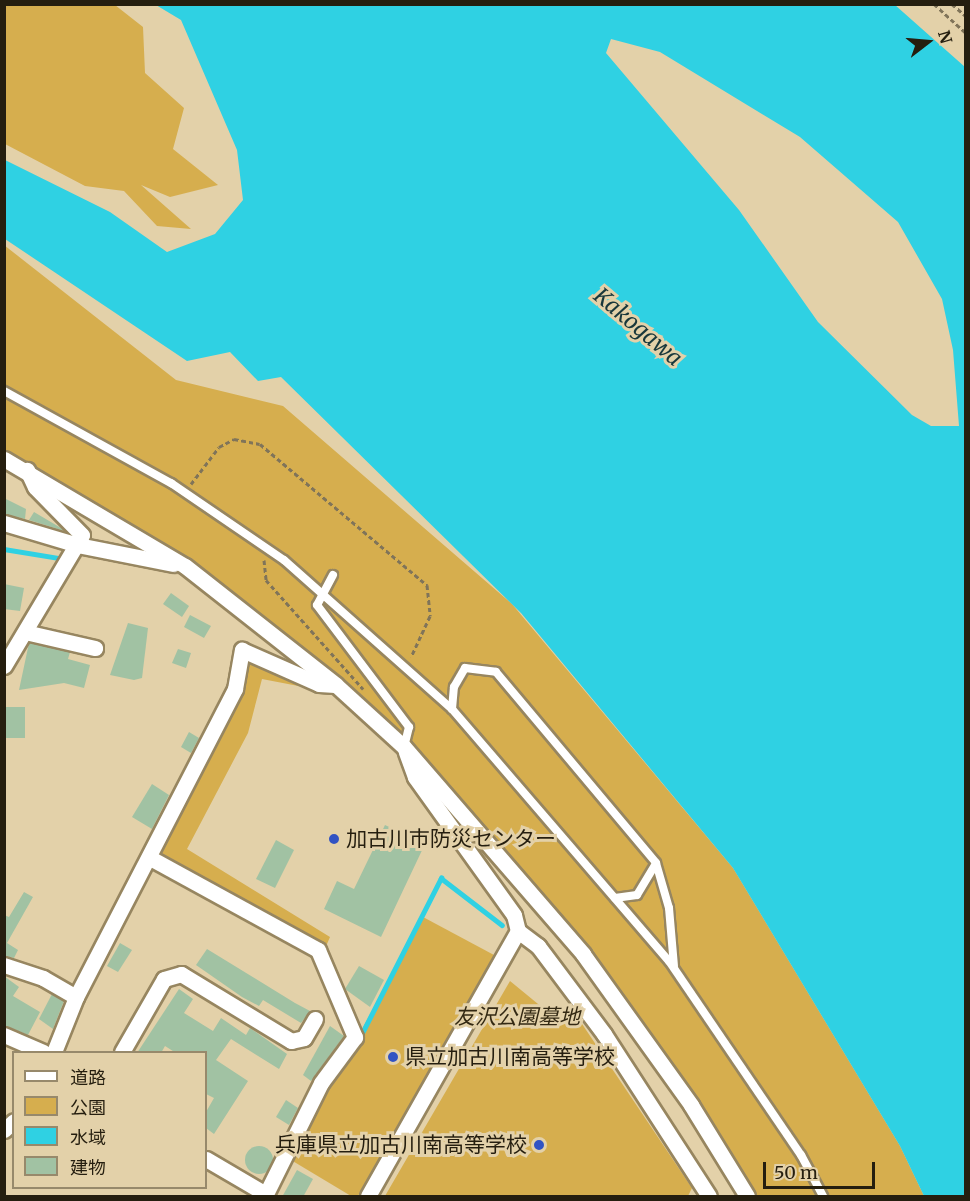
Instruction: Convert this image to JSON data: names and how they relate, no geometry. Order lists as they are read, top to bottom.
{
  "water": ["Kakogawa"],
  "parks": ["友沢公園墓地"],
  "places": ["加古川市防災センター", "県立加古川南高等学校", "兵庫県立加古川南高等学校"],
  "legend": [
    "道路",
    "公園",
    "水域",
    "建物"
  ],
  "scale_bar": "50 m",
  "north": "right"
}
